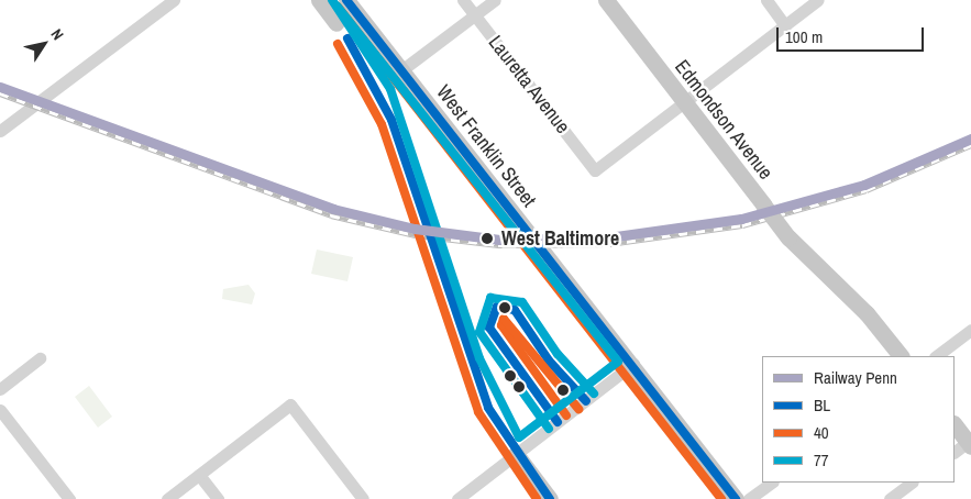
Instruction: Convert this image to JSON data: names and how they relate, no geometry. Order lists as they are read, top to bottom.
{
  "streets": {
    "main road": ["Edmondson Avenue", "West Franklin Street"],
    "street": ["Lauretta Avenue"]
  },
  "crossings": [
    ["Lauretta Avenue", "Edmondson Avenue"]
  ],
  "places": ["West Baltimore"],
  "lines": [
    "transit line BL",
    "transit line 77",
    "transit line 40",
    "rail line Penn"
  ],
  "legend": [
    "Railway Penn",
    "BL",
    "40",
    "77"
  ],
  "scale_bar": "100 m",
  "north": "top right"
}
